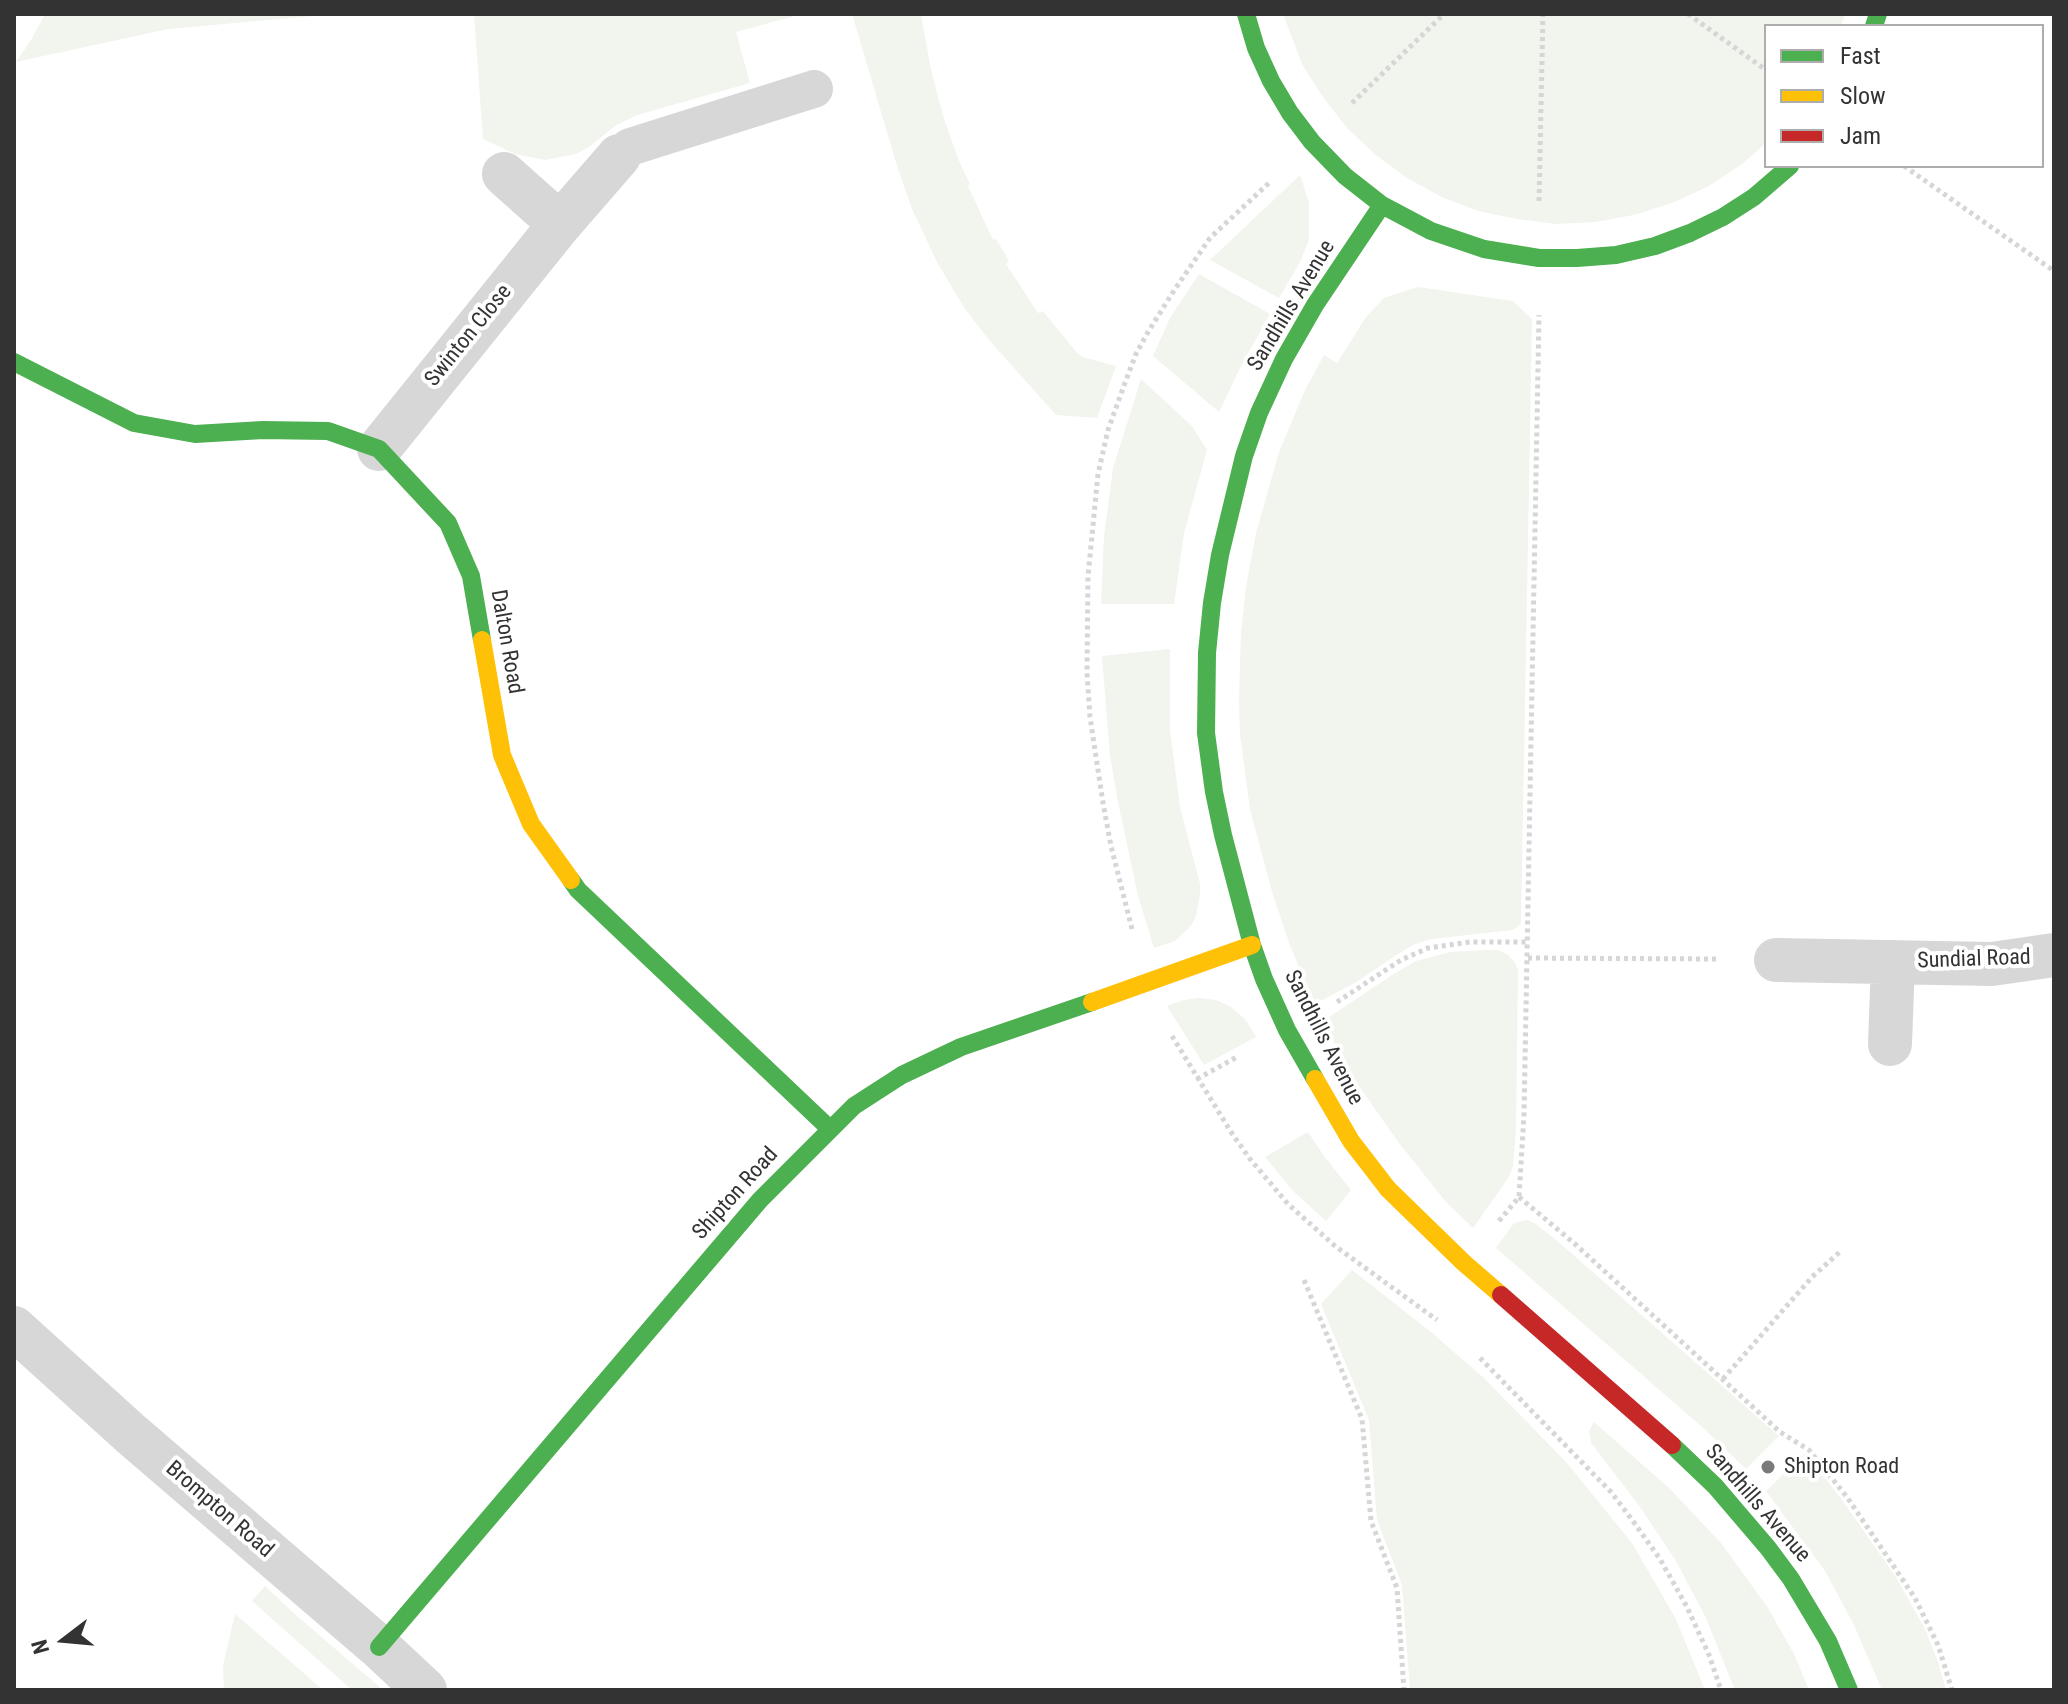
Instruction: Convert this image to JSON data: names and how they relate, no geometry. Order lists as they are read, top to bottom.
{
  "streets": {
    "street": [
      "Sandhills Avenue",
      "Swinton Close",
      "Dalton Road",
      "Sundial Road",
      "Shipton Road",
      "Brompton Road"
    ]
  },
  "crossings": [
    ["Sandhills Avenue", "Shipton Road"],
    ["Swinton Close", "Dalton Road"],
    ["Dalton Road", "Shipton Road"],
    ["Shipton Road", "Brompton Road"]
  ],
  "places": ["Shipton Road"],
  "legend": ["Fast", "Slow", "Jam"],
  "north": "left"
}
